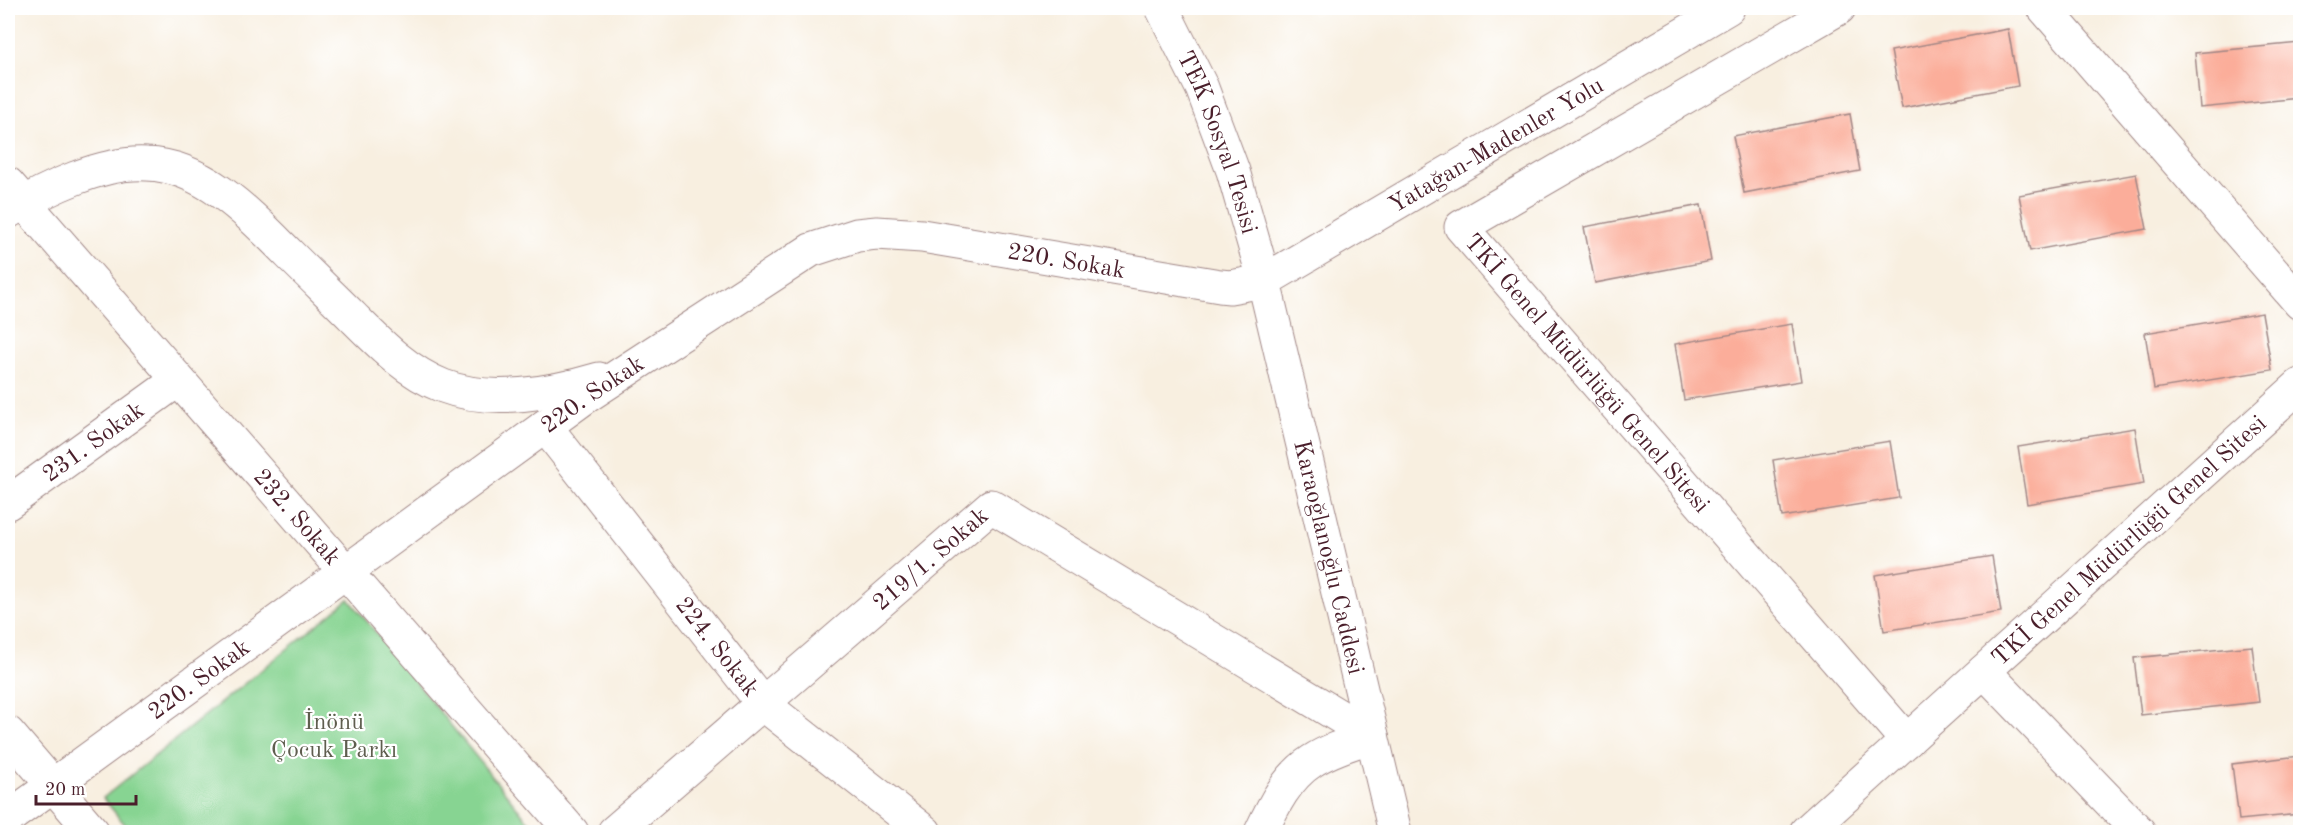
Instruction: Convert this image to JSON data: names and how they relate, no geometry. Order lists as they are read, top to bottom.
{
  "streets": {
    "street": [
      "TEK Sosyal Tesisi",
      "Yatağan-Madenler Yolu",
      "220. Sokak",
      "TKİ Genel Müdürlüğü Genel Sitesi",
      "231. Sokak",
      "232. Sokak",
      "Karaoğlanoğlu Caddesi",
      "219/1. Sokak",
      "224. Sokak"
    ]
  },
  "crossings": [
    ["TEK Sosyal Tesisi", "Yatağan-Madenler Yolu"],
    ["TEK Sosyal Tesisi", "220. Sokak"],
    ["TEK Sosyal Tesisi", "Karaoğlanoğlu Caddesi"],
    ["Yatağan-Madenler Yolu", "220. Sokak"],
    ["Yatağan-Madenler Yolu", "Karaoğlanoğlu Caddesi"],
    ["220. Sokak", "232. Sokak"],
    ["220. Sokak", "Karaoğlanoğlu Caddesi"],
    ["220. Sokak", "224. Sokak"],
    ["231. Sokak", "232. Sokak"],
    ["Karaoğlanoğlu Caddesi", "219/1. Sokak"],
    ["219/1. Sokak", "224. Sokak"]
  ],
  "parks": ["İnönü Çocuk Parkı"],
  "scale_bar": "20 m"
}
